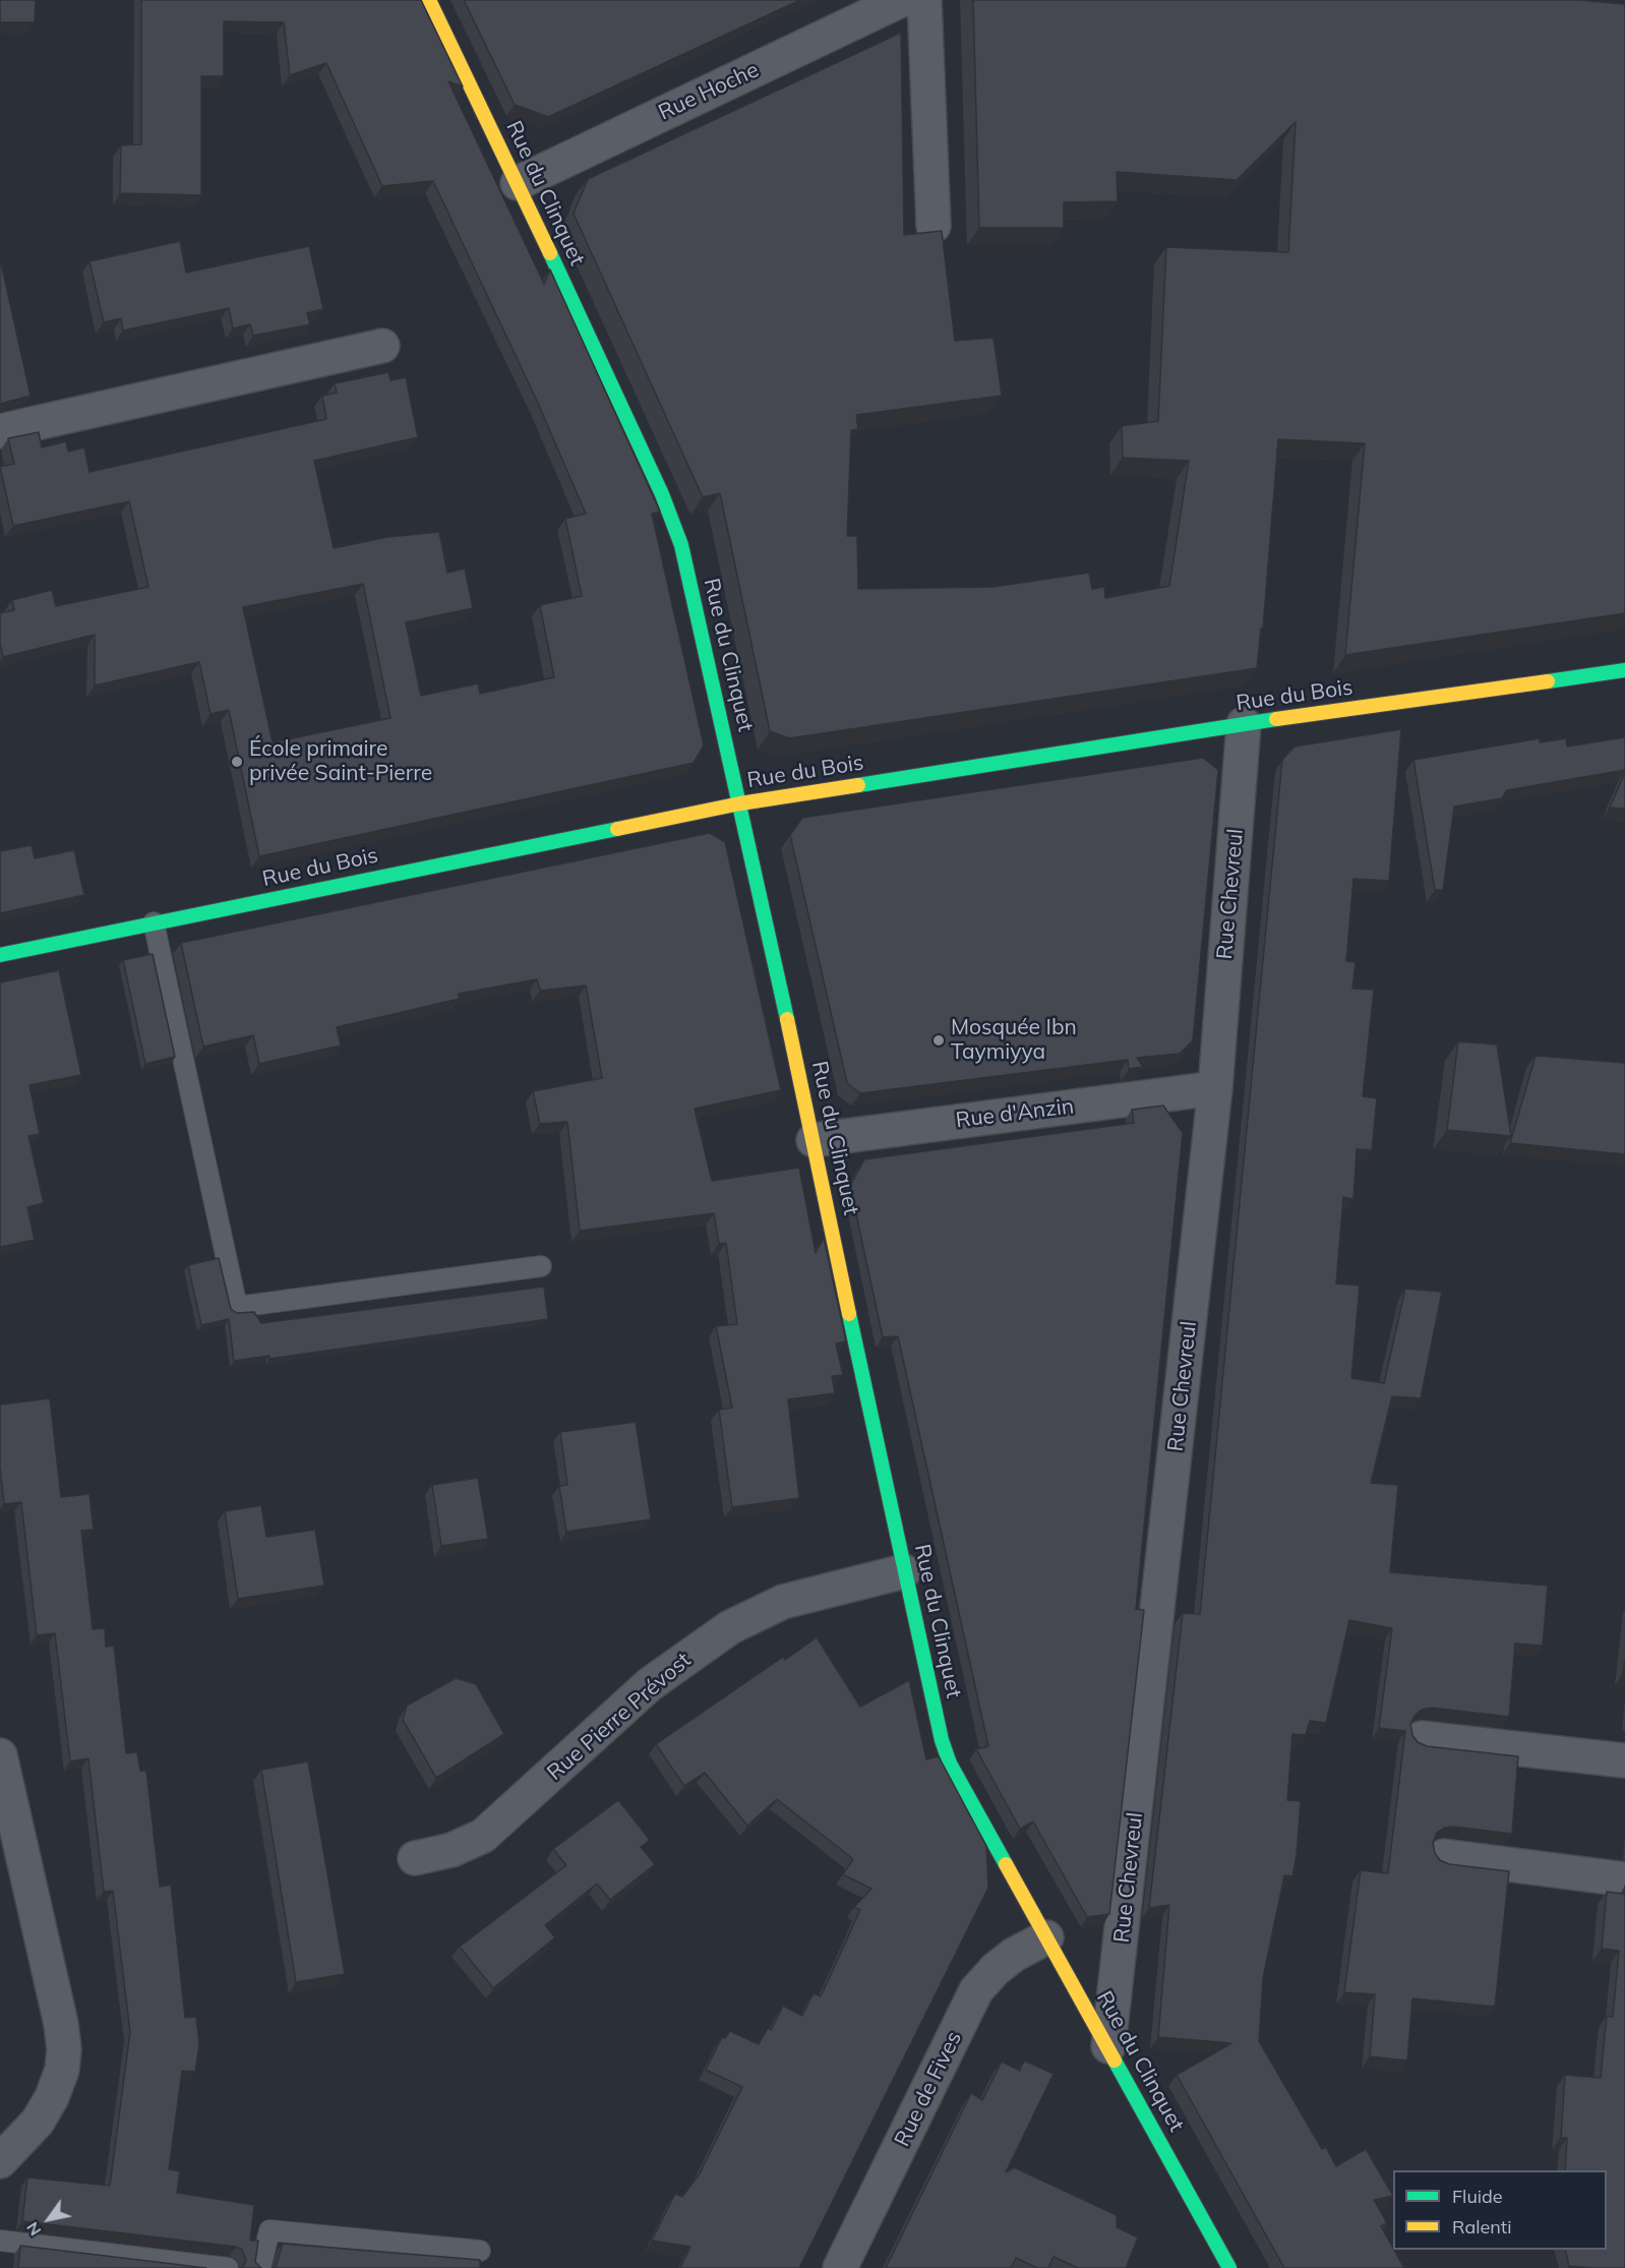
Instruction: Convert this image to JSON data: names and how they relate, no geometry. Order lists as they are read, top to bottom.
{
  "streets": {
    "street": [
      "Rue Hoche",
      "Rue du Clinquet",
      "Rue du Bois",
      "Rue Chevreul",
      "Rue d'Anzin",
      "Rue Pierre Prévost",
      "Rue de Fives"
    ]
  },
  "crossings": [
    ["Rue Hoche", "Rue du Clinquet"],
    ["Rue du Clinquet", "Rue du Bois"],
    ["Rue du Clinquet", "Rue Chevreul"],
    ["Rue du Clinquet", "Rue d'Anzin"],
    ["Rue du Clinquet", "Rue Pierre Prévost"],
    ["Rue du Clinquet", "Rue de Fives"],
    ["Rue du Bois", "Rue Chevreul"],
    ["Rue Chevreul", "Rue d'Anzin"]
  ],
  "places": ["École primaire privée Saint-Pierre", "Mosquée Ibn Taymiyya"],
  "legend": ["Fluide", "Ralenti"],
  "north": "bottom left"
}
